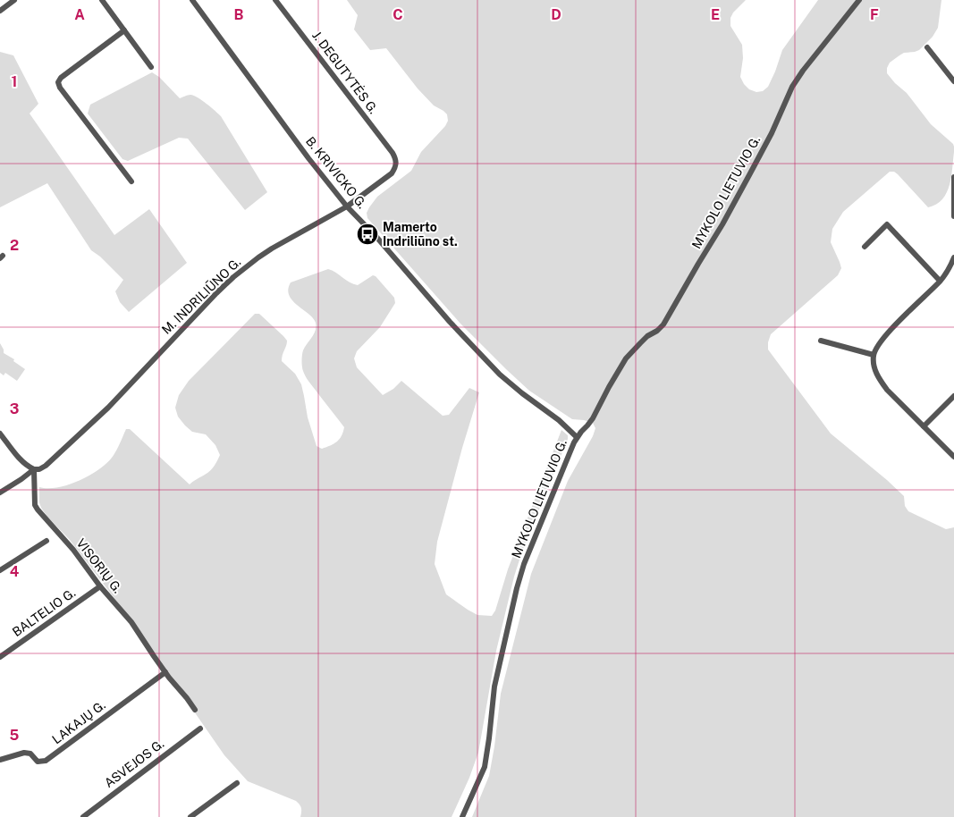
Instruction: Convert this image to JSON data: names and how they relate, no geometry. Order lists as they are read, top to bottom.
{
  "streets": {
    "street": [
      "J. DEGUTYTĖS G.",
      "B. KRIVICKO G.",
      "MYKOLO LIETUVIO G.",
      "M. INDRILIŪNO G.",
      "VISORIŲ G.",
      "BALTELIO G.",
      "LAKAJŲ G.",
      "ASVEJOS G."
    ]
  },
  "crossings": [
    ["J. DEGUTYTĖS G.", "M. INDRILIŪNO G."],
    ["B. KRIVICKO G.", "MYKOLO LIETUVIO G."],
    ["B. KRIVICKO G.", "M. INDRILIŪNO G."],
    ["M. INDRILIŪNO G.", "VISORIŲ G."],
    ["VISORIŲ G.", "BALTELIO G."],
    ["VISORIŲ G.", "LAKAJŲ G."]
  ],
  "places": {
    "bus stop": ["Mamerto Indriliūno st."]
  },
  "grid": {
    "columns": [
      "A",
      "B",
      "C",
      "D",
      "E",
      "F"
    ],
    "rows": [
      "1",
      "2",
      "3",
      "4",
      "5"
    ]
  }
}
